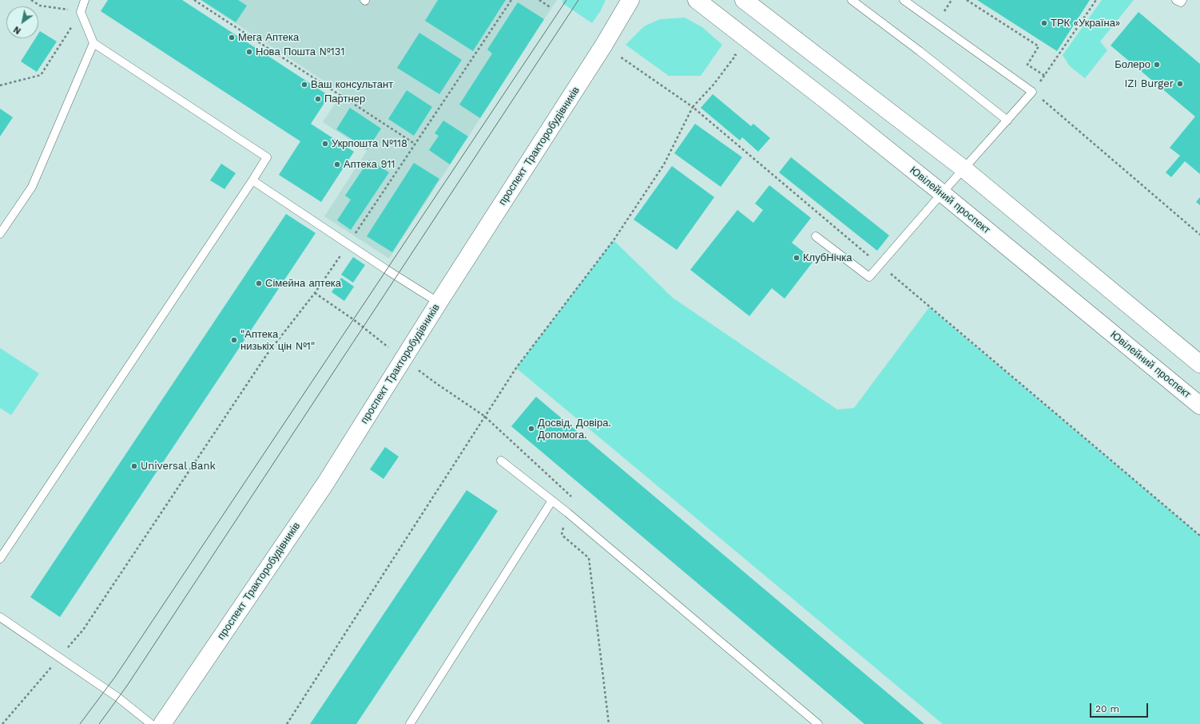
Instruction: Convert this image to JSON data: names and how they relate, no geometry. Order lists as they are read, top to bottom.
{
  "streets": {
    "main road": ["проспект Тракторобудівників", "Ювілейний проспект"]
  },
  "places": [
    "ТРК «Україна»",
    "Мега Аптека",
    "Нова Пошта №131",
    "Болеро",
    "IZI Burger",
    "Ваш консультант",
    "Партнер",
    "Укрпошта №118",
    "Аптека 911",
    "КлубНічка",
    "Сімейна аптека",
    "\"Аптека низькіх цін №1\"",
    "Досвід. Довіра. Допомога.",
    "Universal Bank"
  ],
  "scale_bar": "20 m",
  "north": "bottom left"
}
